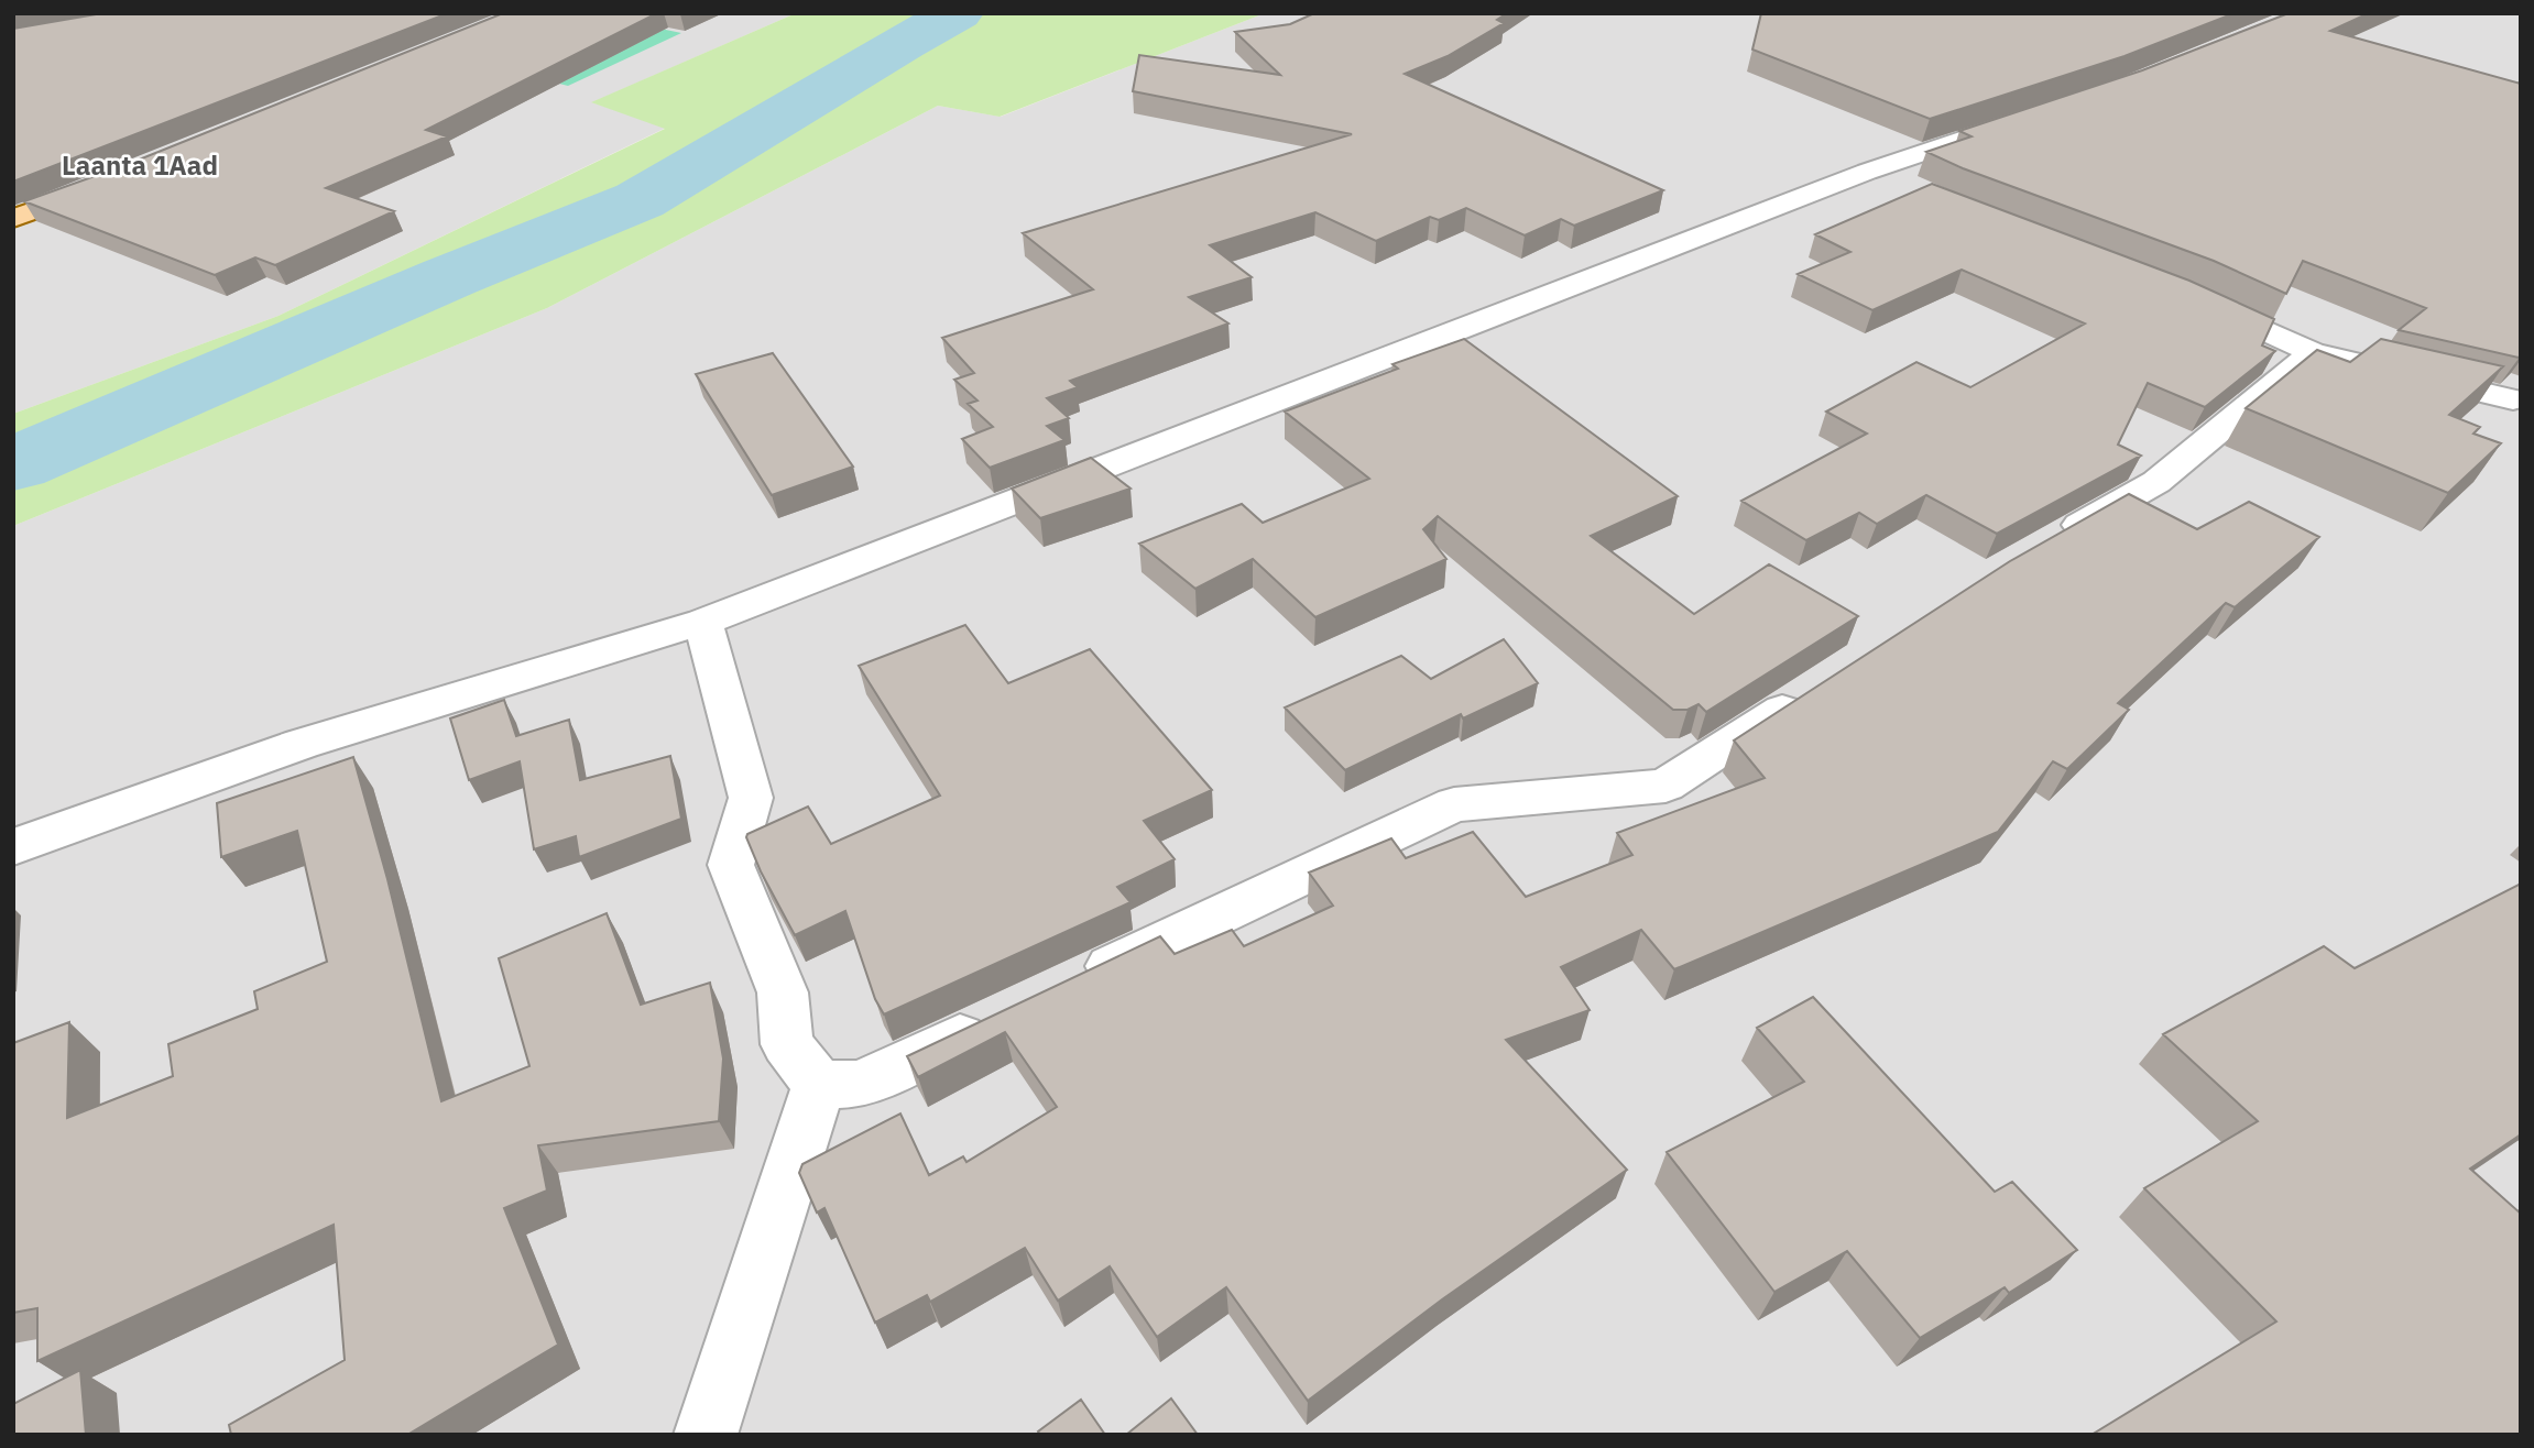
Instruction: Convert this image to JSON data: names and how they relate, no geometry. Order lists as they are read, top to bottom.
{
  "districts": ["Laanta 1Aad"]
}
